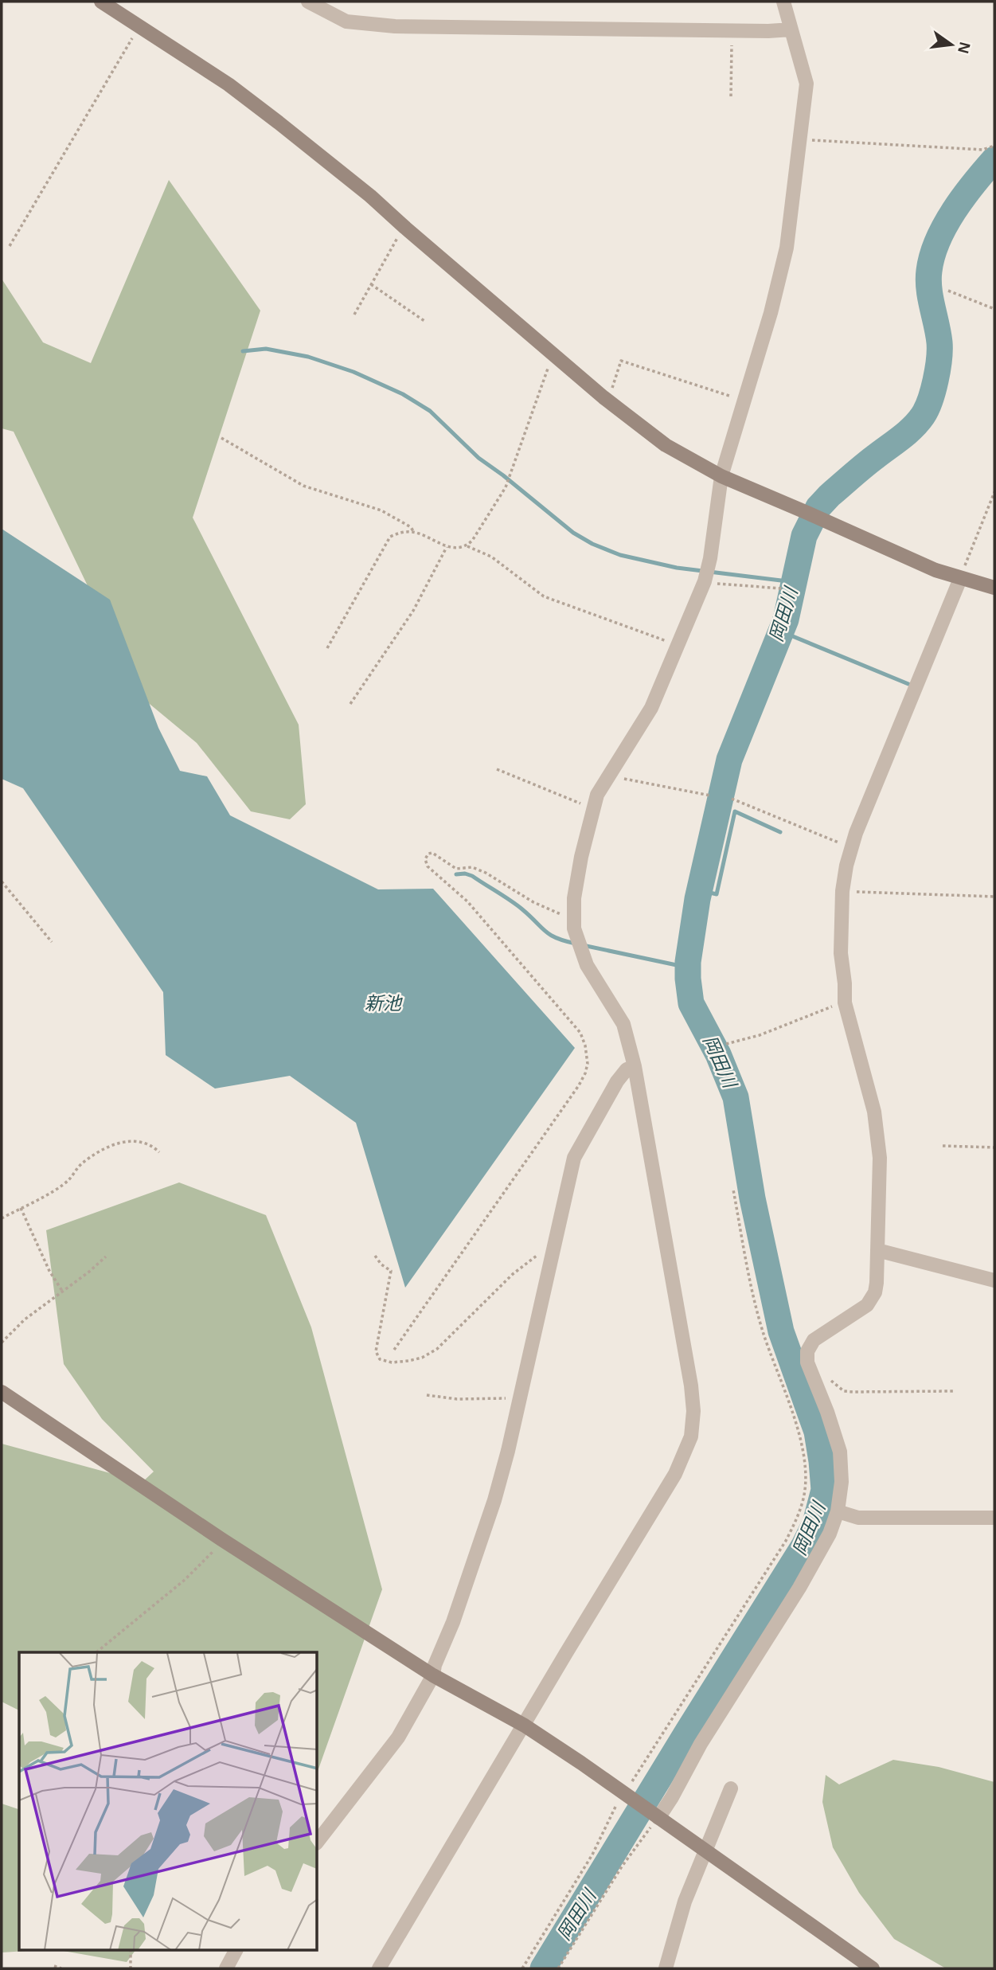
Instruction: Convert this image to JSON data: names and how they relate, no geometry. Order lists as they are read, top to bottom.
{
  "water": ["岡田川", "新池"],
  "north": "right"
}
